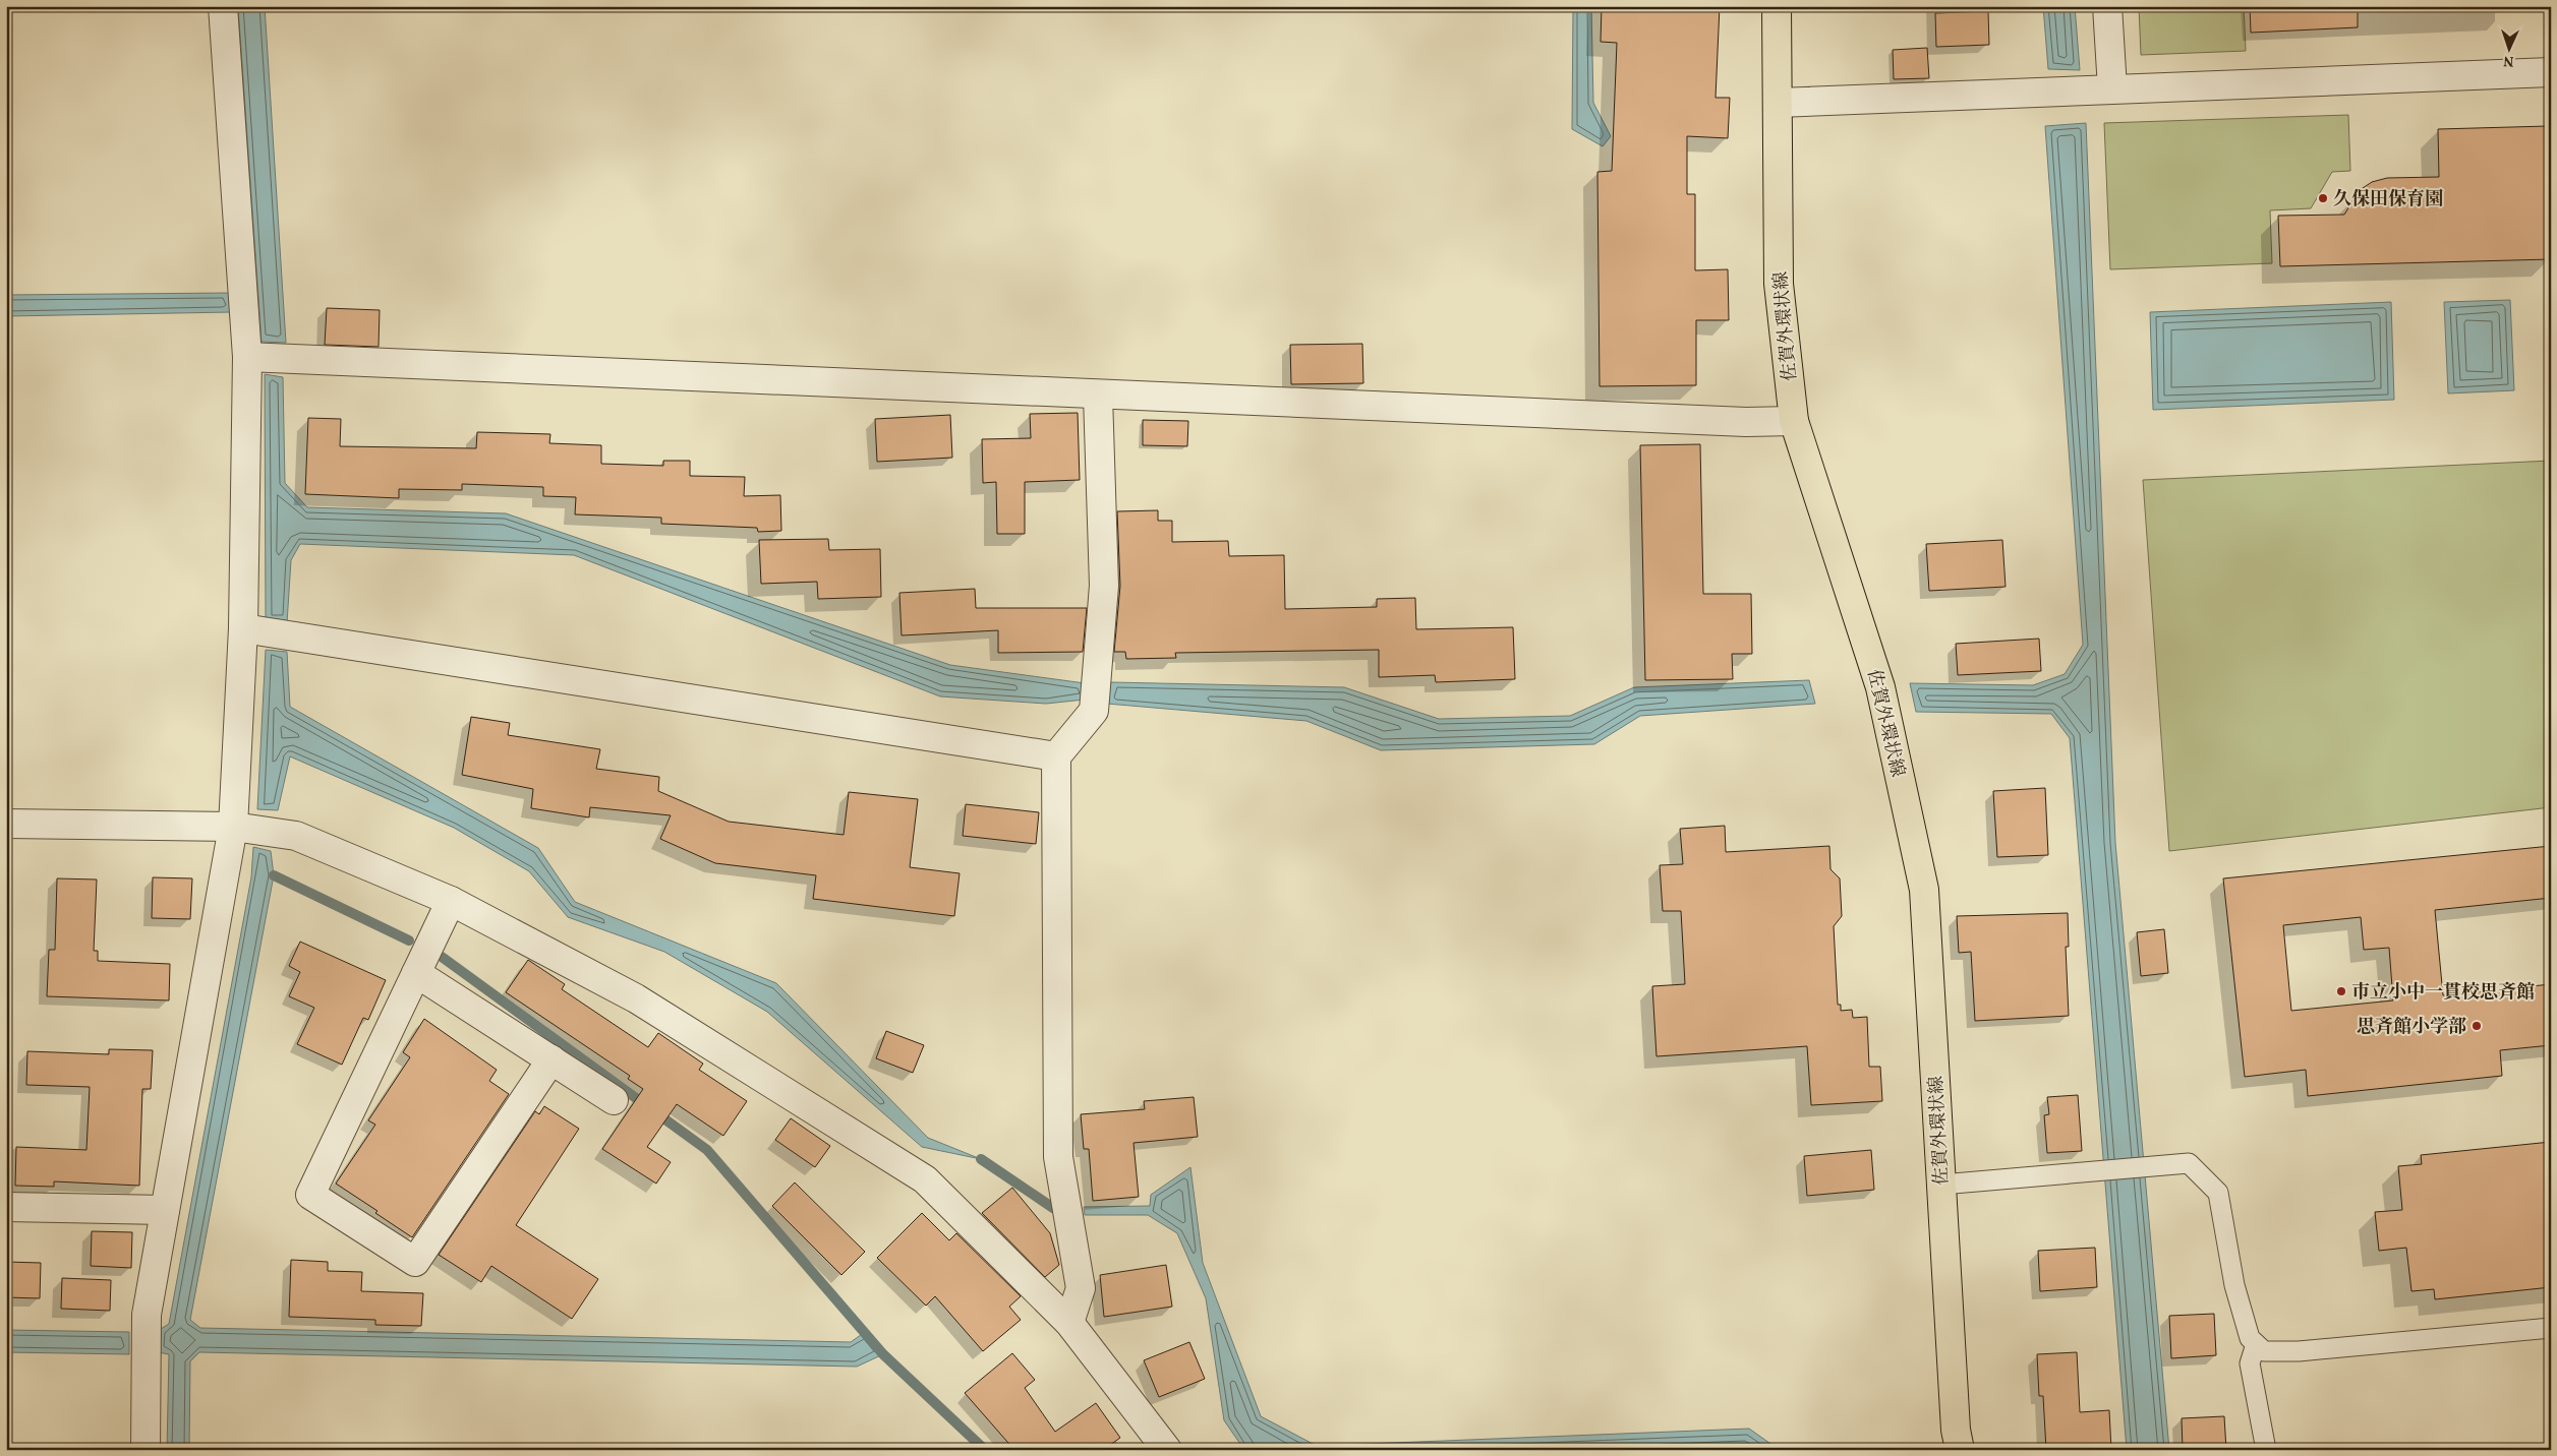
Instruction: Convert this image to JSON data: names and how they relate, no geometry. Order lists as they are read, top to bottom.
{
  "streets": {
    "main road": ["佐賀外環状線"]
  },
  "places": ["久保田保育園", "市立小中一貫校思斉館", "思斉館小学部"],
  "north": "bottom"
}
